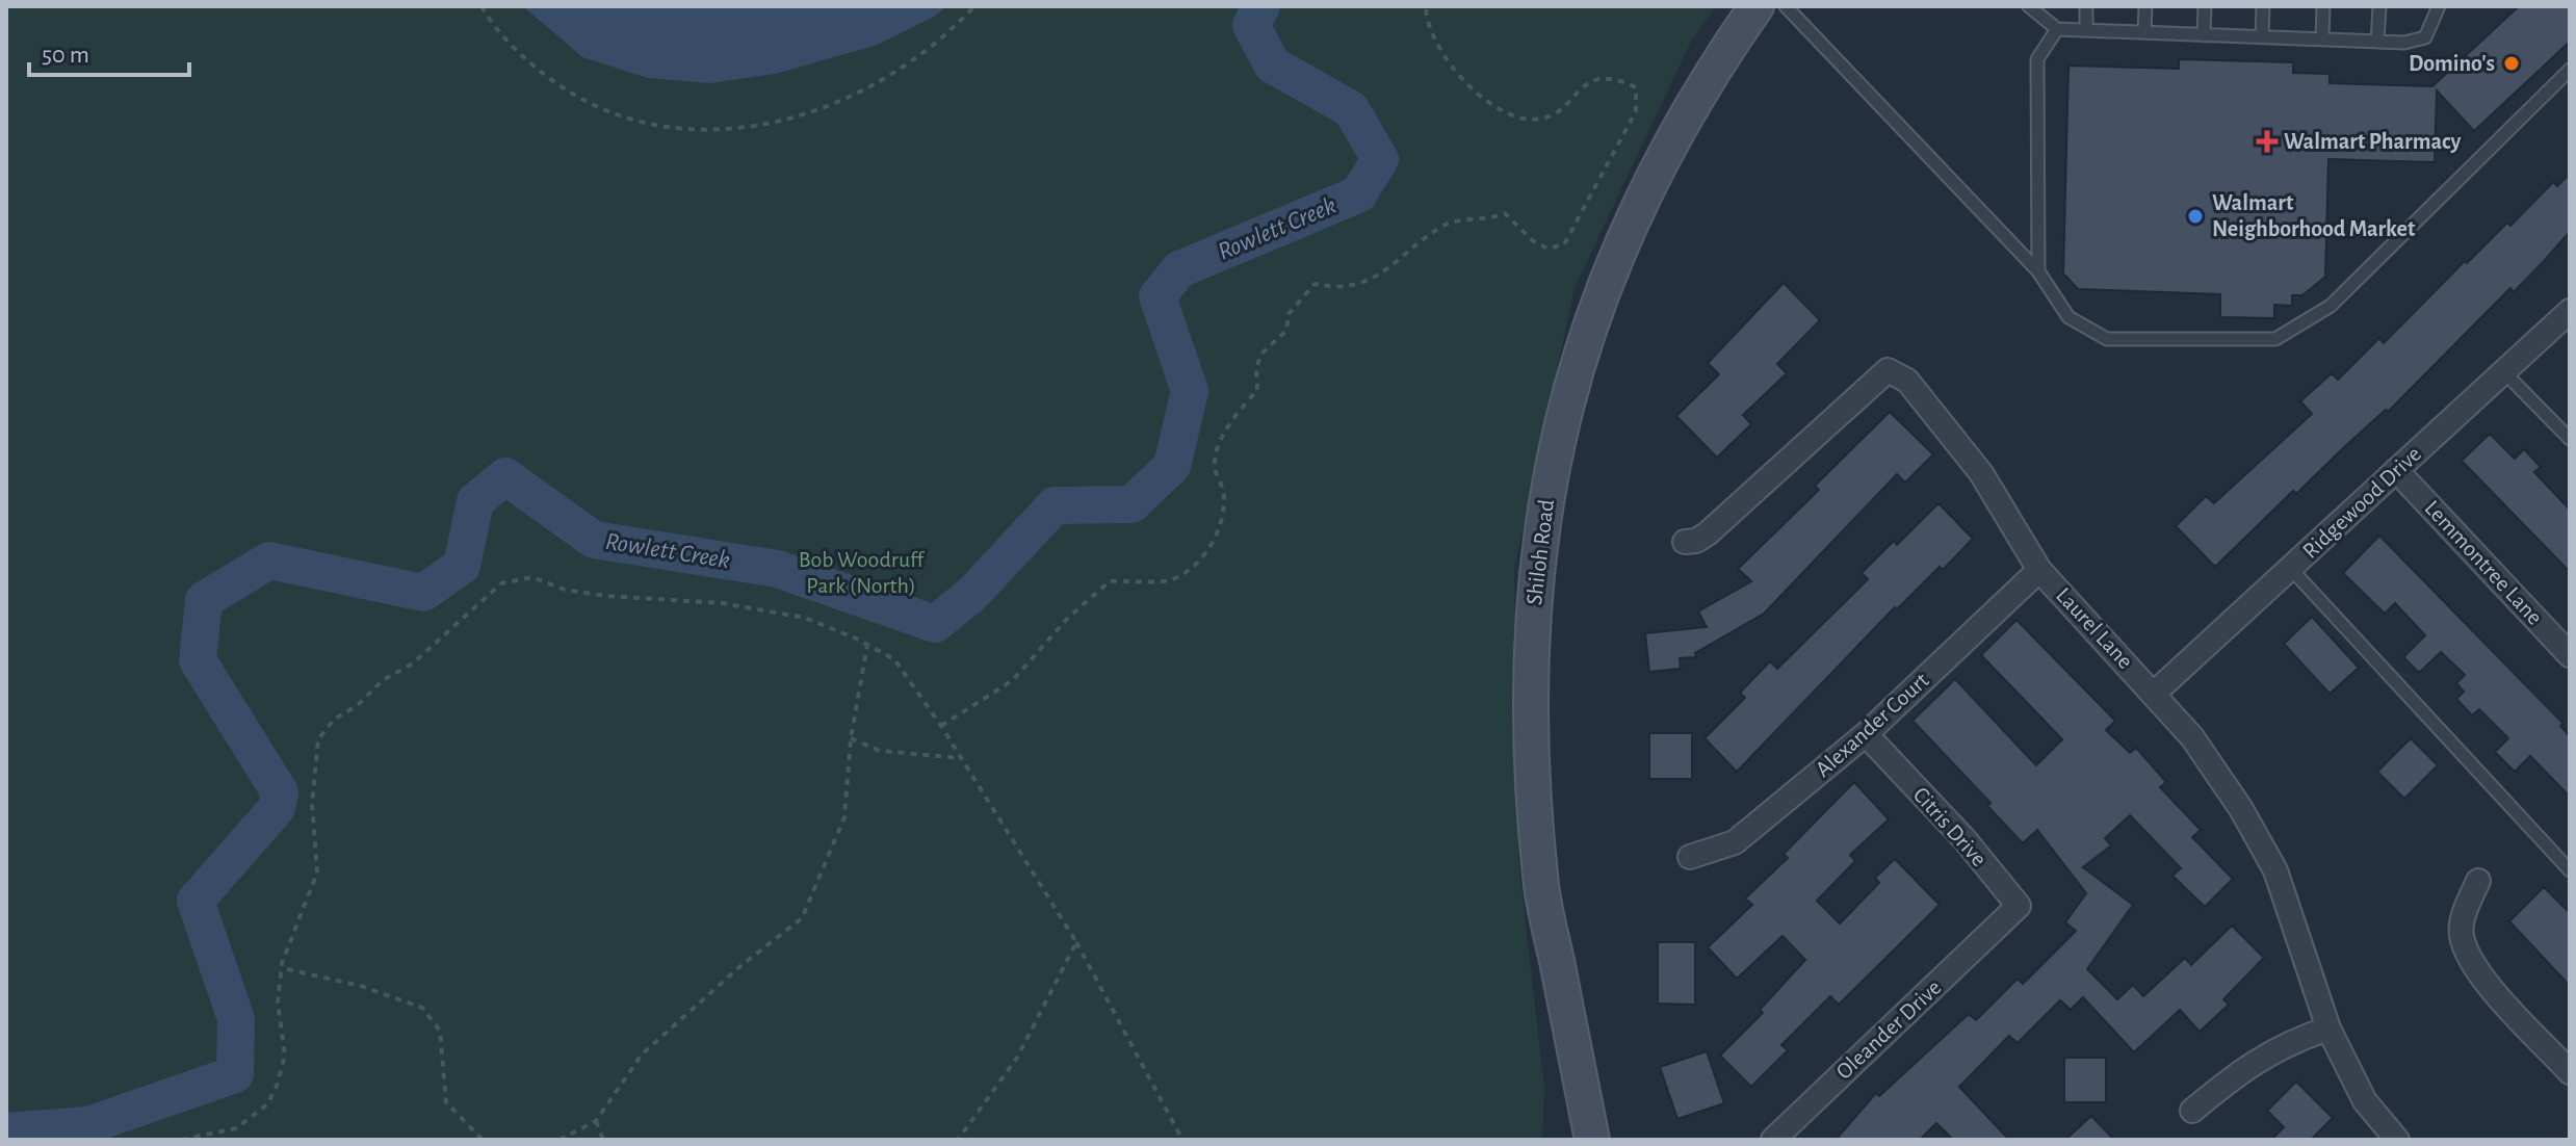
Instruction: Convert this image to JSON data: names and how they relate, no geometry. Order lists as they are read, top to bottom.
{
  "streets": {
    "main road": ["Shiloh Road"],
    "street": [
      "Ridgewood Drive",
      "Lemmontree Lane",
      "Laurel Lane",
      "Alexander Court",
      "Citris Drive",
      "Oleander Drive"
    ]
  },
  "crossings": [
    ["Ridgewood Drive", "Lemmontree Lane"],
    ["Ridgewood Drive", "Laurel Lane"],
    ["Laurel Lane", "Alexander Court"],
    ["Alexander Court", "Citris Drive"],
    ["Citris Drive", "Oleander Drive"]
  ],
  "water": ["Rowlett Creek"],
  "parks": ["Bob Woodruff Park (North)"],
  "places": {
    "other": ["Domino's", "Walmart Neighborhood Market"],
    "health": ["Walmart Pharmacy"]
  },
  "scale_bar": "50 m"
}
